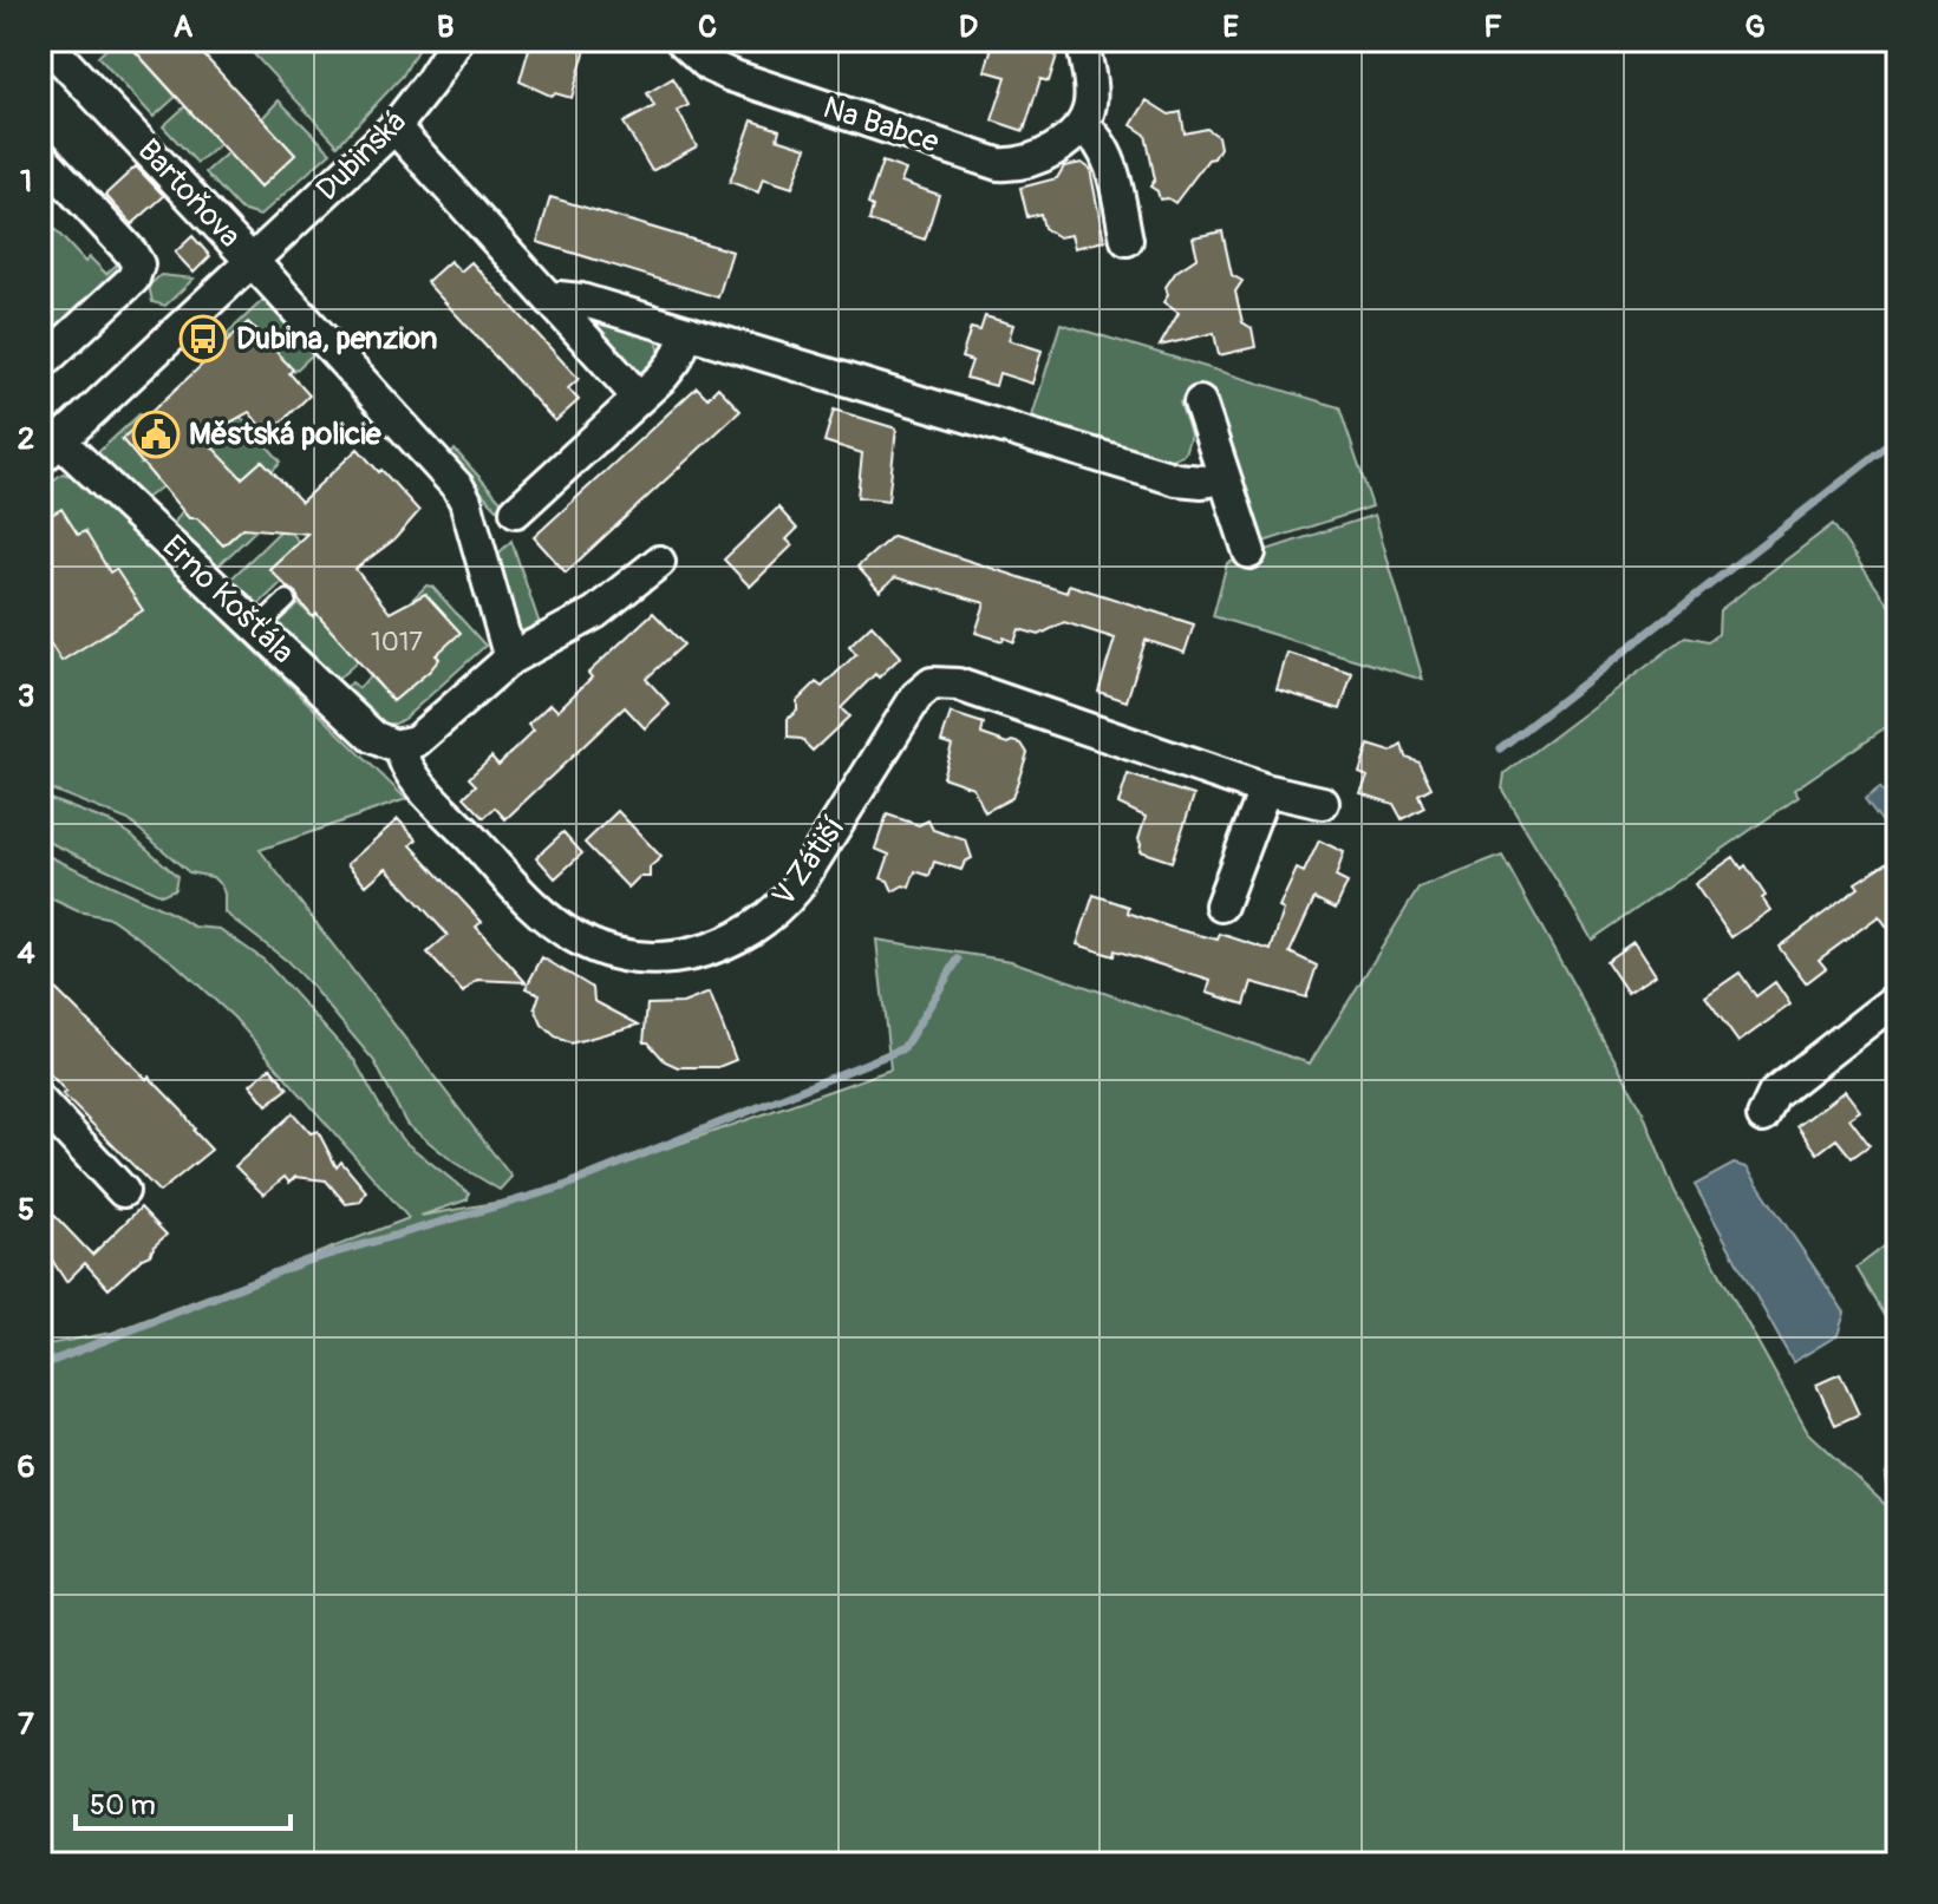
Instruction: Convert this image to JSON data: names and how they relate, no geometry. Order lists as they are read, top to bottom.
{
  "streets": {
    "street": [
      "Na Babce",
      "Dubinská",
      "Bartoňova",
      "Erno Košťála",
      "V Zátiší"
    ]
  },
  "crossings": [
    ["Dubinská", "Bartoňova"],
    ["Bartoňova", "Erno Košťála"],
    ["Erno Košťála", "V Zátiší"]
  ],
  "places": {
    "bus stop": ["Dubina, penzion"],
    "public building": ["Městská policie"]
  },
  "house_numbers": ["1017"],
  "scale_bar": "50 m",
  "grid": {
    "columns": [
      "A",
      "B",
      "C",
      "D",
      "E",
      "F",
      "G"
    ],
    "rows": [
      "1",
      "2",
      "3",
      "4",
      "5",
      "6",
      "7"
    ]
  }
}
